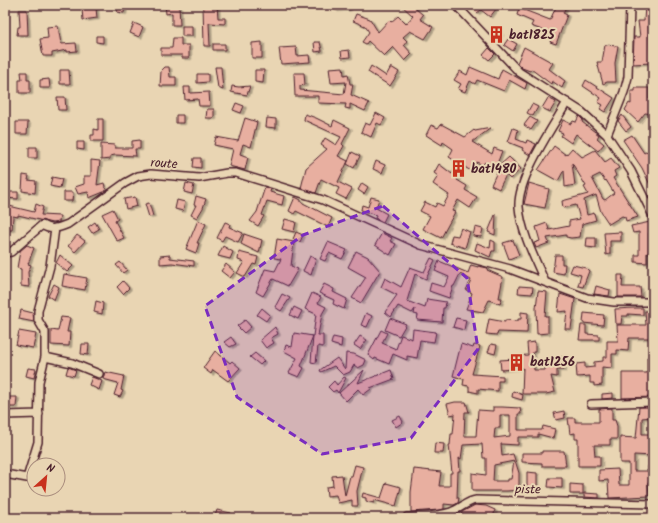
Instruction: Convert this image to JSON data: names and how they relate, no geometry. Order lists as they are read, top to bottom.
{
  "streets": {
    "street": ["route", "piste"]
  },
  "places": {
    "building": ["bat1825", "bat1480", "bat1256"]
  },
  "north": "top right"
}
